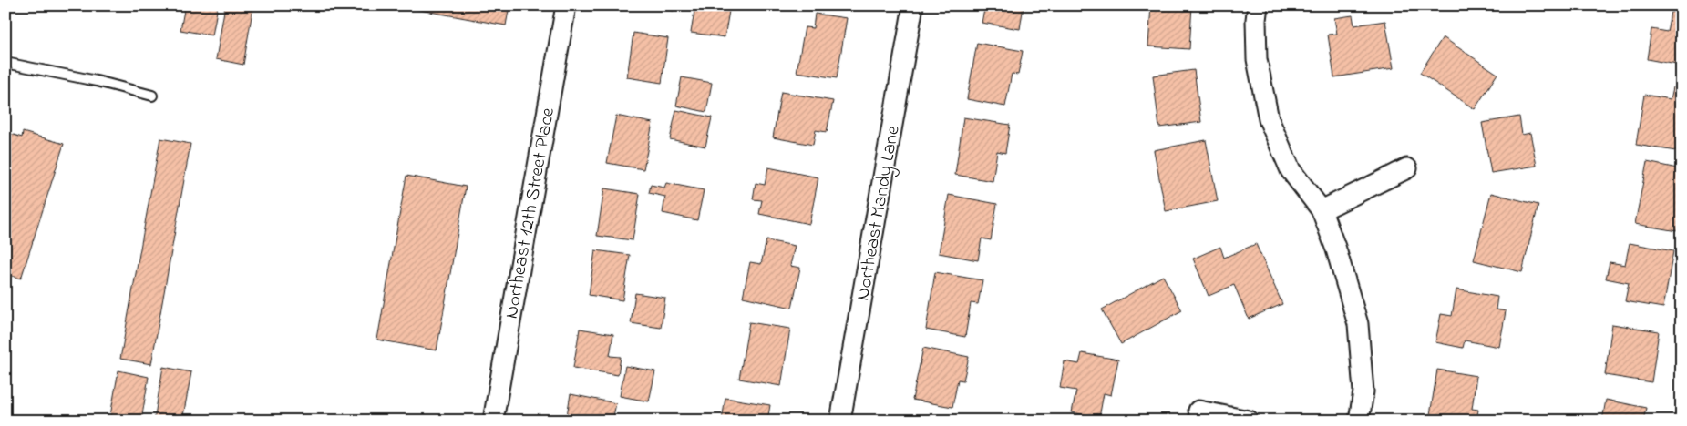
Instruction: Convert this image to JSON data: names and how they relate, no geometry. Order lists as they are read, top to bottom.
{
  "streets": {
    "street": ["Northeast 12th Street Place", "Northeast Mandy Lane"]
  }
}
